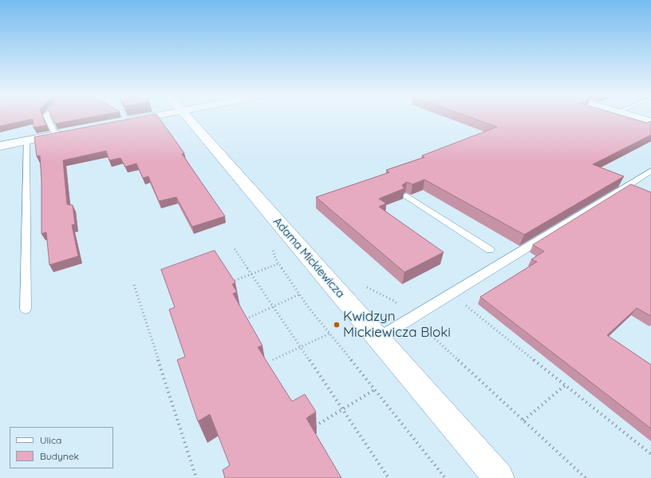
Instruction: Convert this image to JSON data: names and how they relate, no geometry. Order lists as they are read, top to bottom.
{
  "streets": {
    "street": ["Adama Mickiewicza"]
  },
  "places": ["Kwidzyn Mickiewicza Bloki"],
  "legend": ["Ulica", "Budynek"]
}
